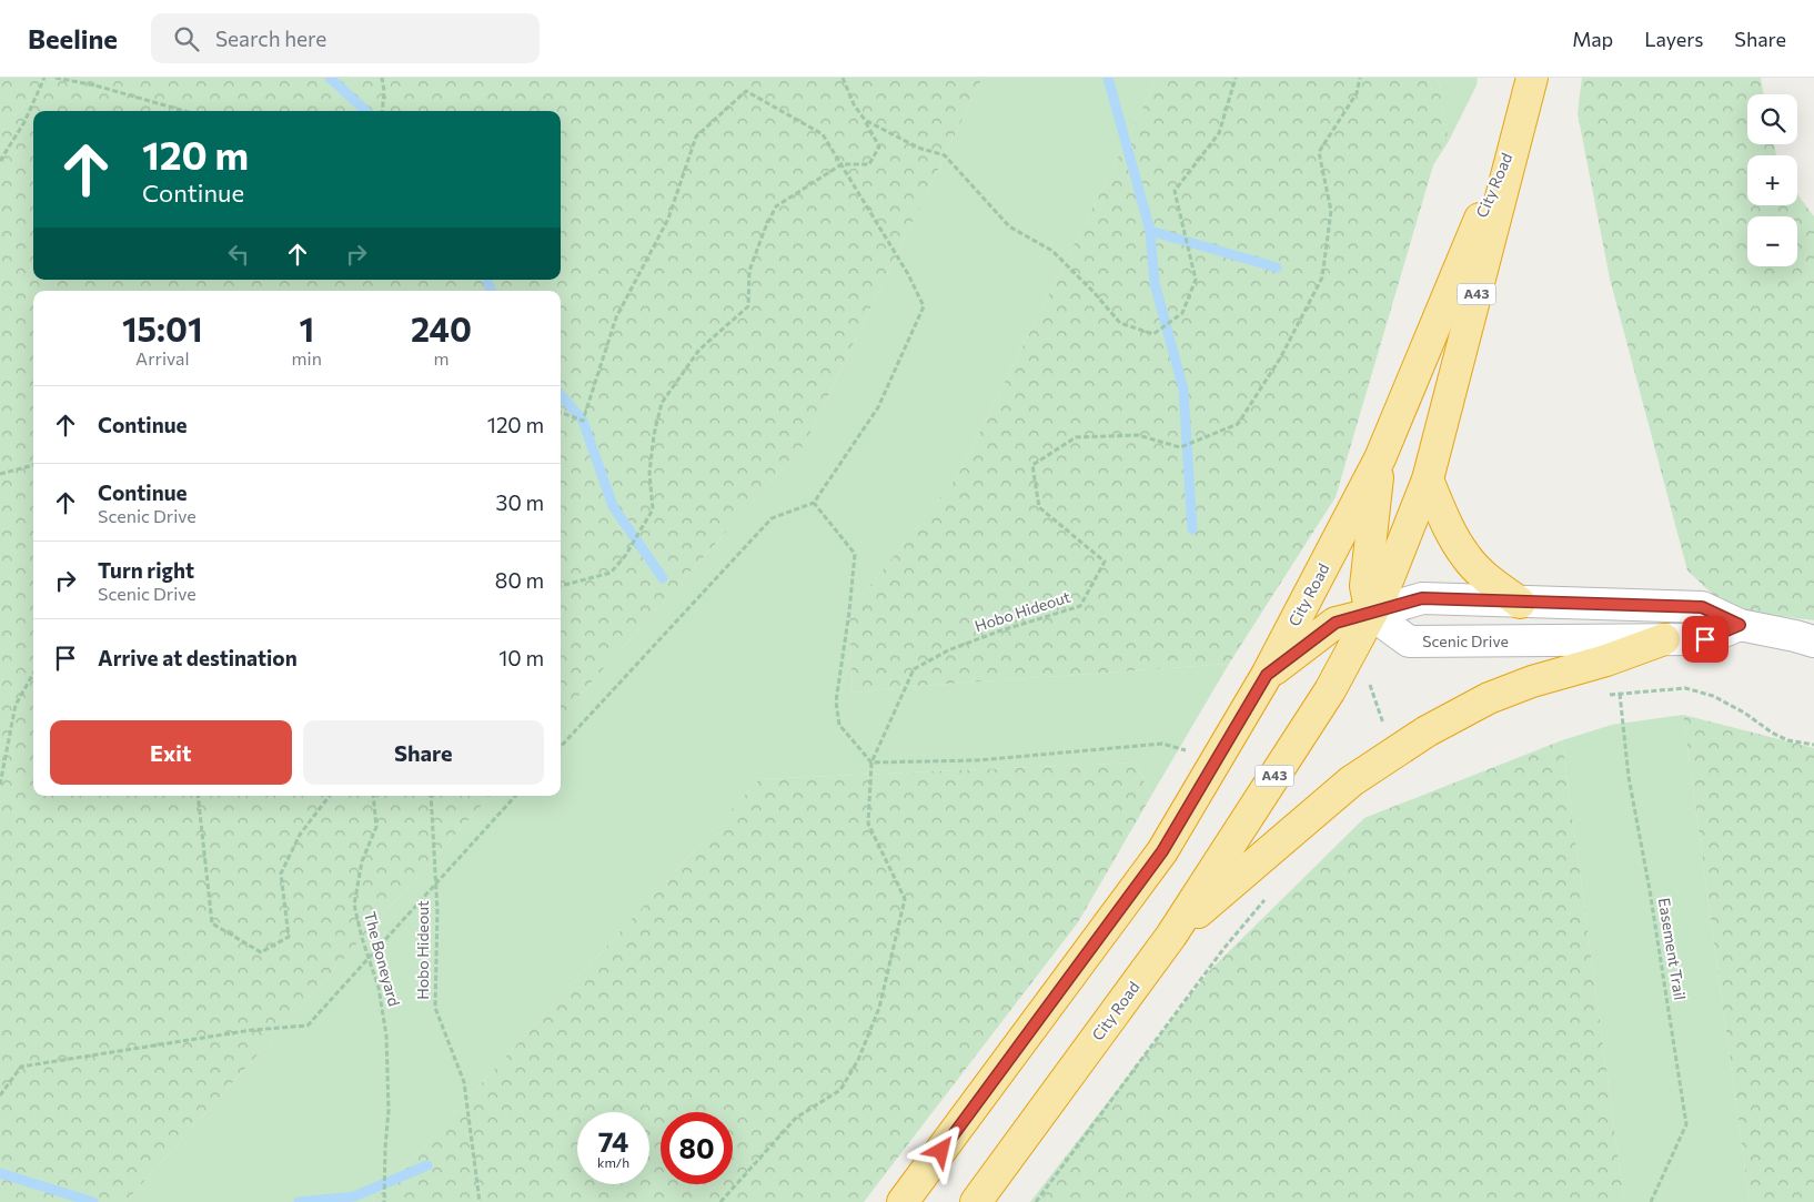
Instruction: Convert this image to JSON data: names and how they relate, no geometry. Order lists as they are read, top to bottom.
{
  "streets": {
    "highway": ["City Road", "A43"],
    "main road": ["Scenic Drive"],
    "path": ["Hobo Hideout", "Easement Trail", "The Boneyard"]
  },
  "crossings": [
    ["City Road", "Scenic Drive"]
  ],
  "page": {
    "header": "Beeline",
    "search": "Search here",
    "nav": ["Map", "Layers", "Share"],
    "map_buttons": ["+", "−"],
    "turn": ["120 m", "Continue"],
    "eta": [
      "15:01",
      "Arrival",
      "1",
      "min",
      "240",
      "m"
    ],
    "list": [
      {
        "name": "Continue",
        "value": "120 m"
      },
      {
        "name": "Continue",
        "note": "Scenic Drive",
        "value": "30 m"
      },
      {
        "name": "Turn right",
        "note": "Scenic Drive",
        "value": "80 m"
      },
      {
        "name": "Arrive at destination",
        "value": "10 m"
      }
    ],
    "buttons": ["Exit", "Share"],
    "speed": "74 km/h",
    "limit": "80"
  }
}
